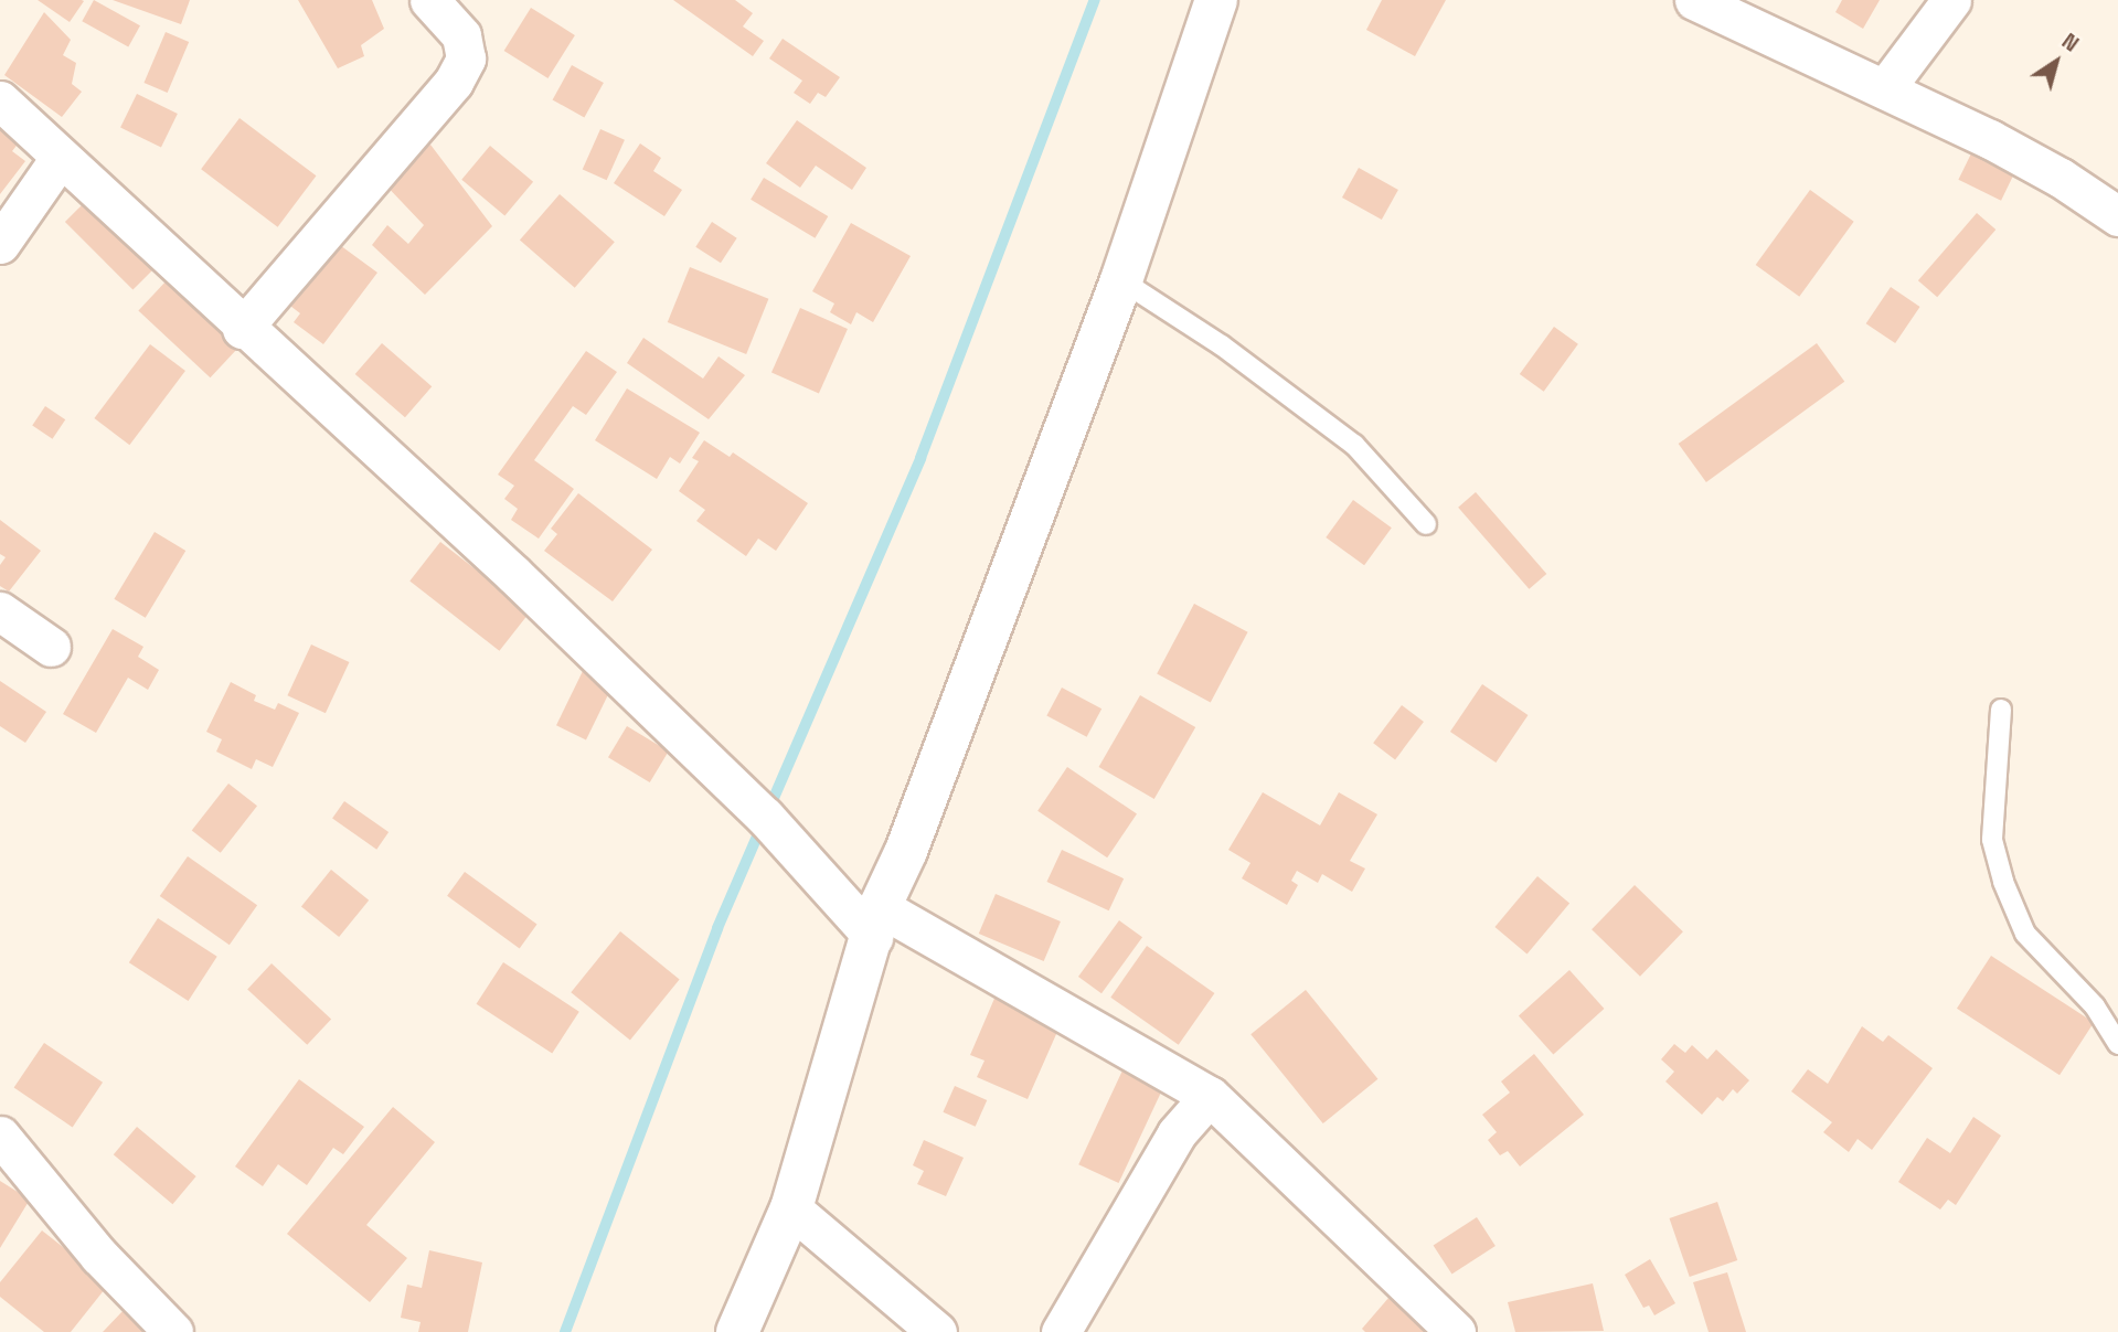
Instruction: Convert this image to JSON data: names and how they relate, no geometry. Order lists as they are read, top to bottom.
{
  "north": "top right"
}
